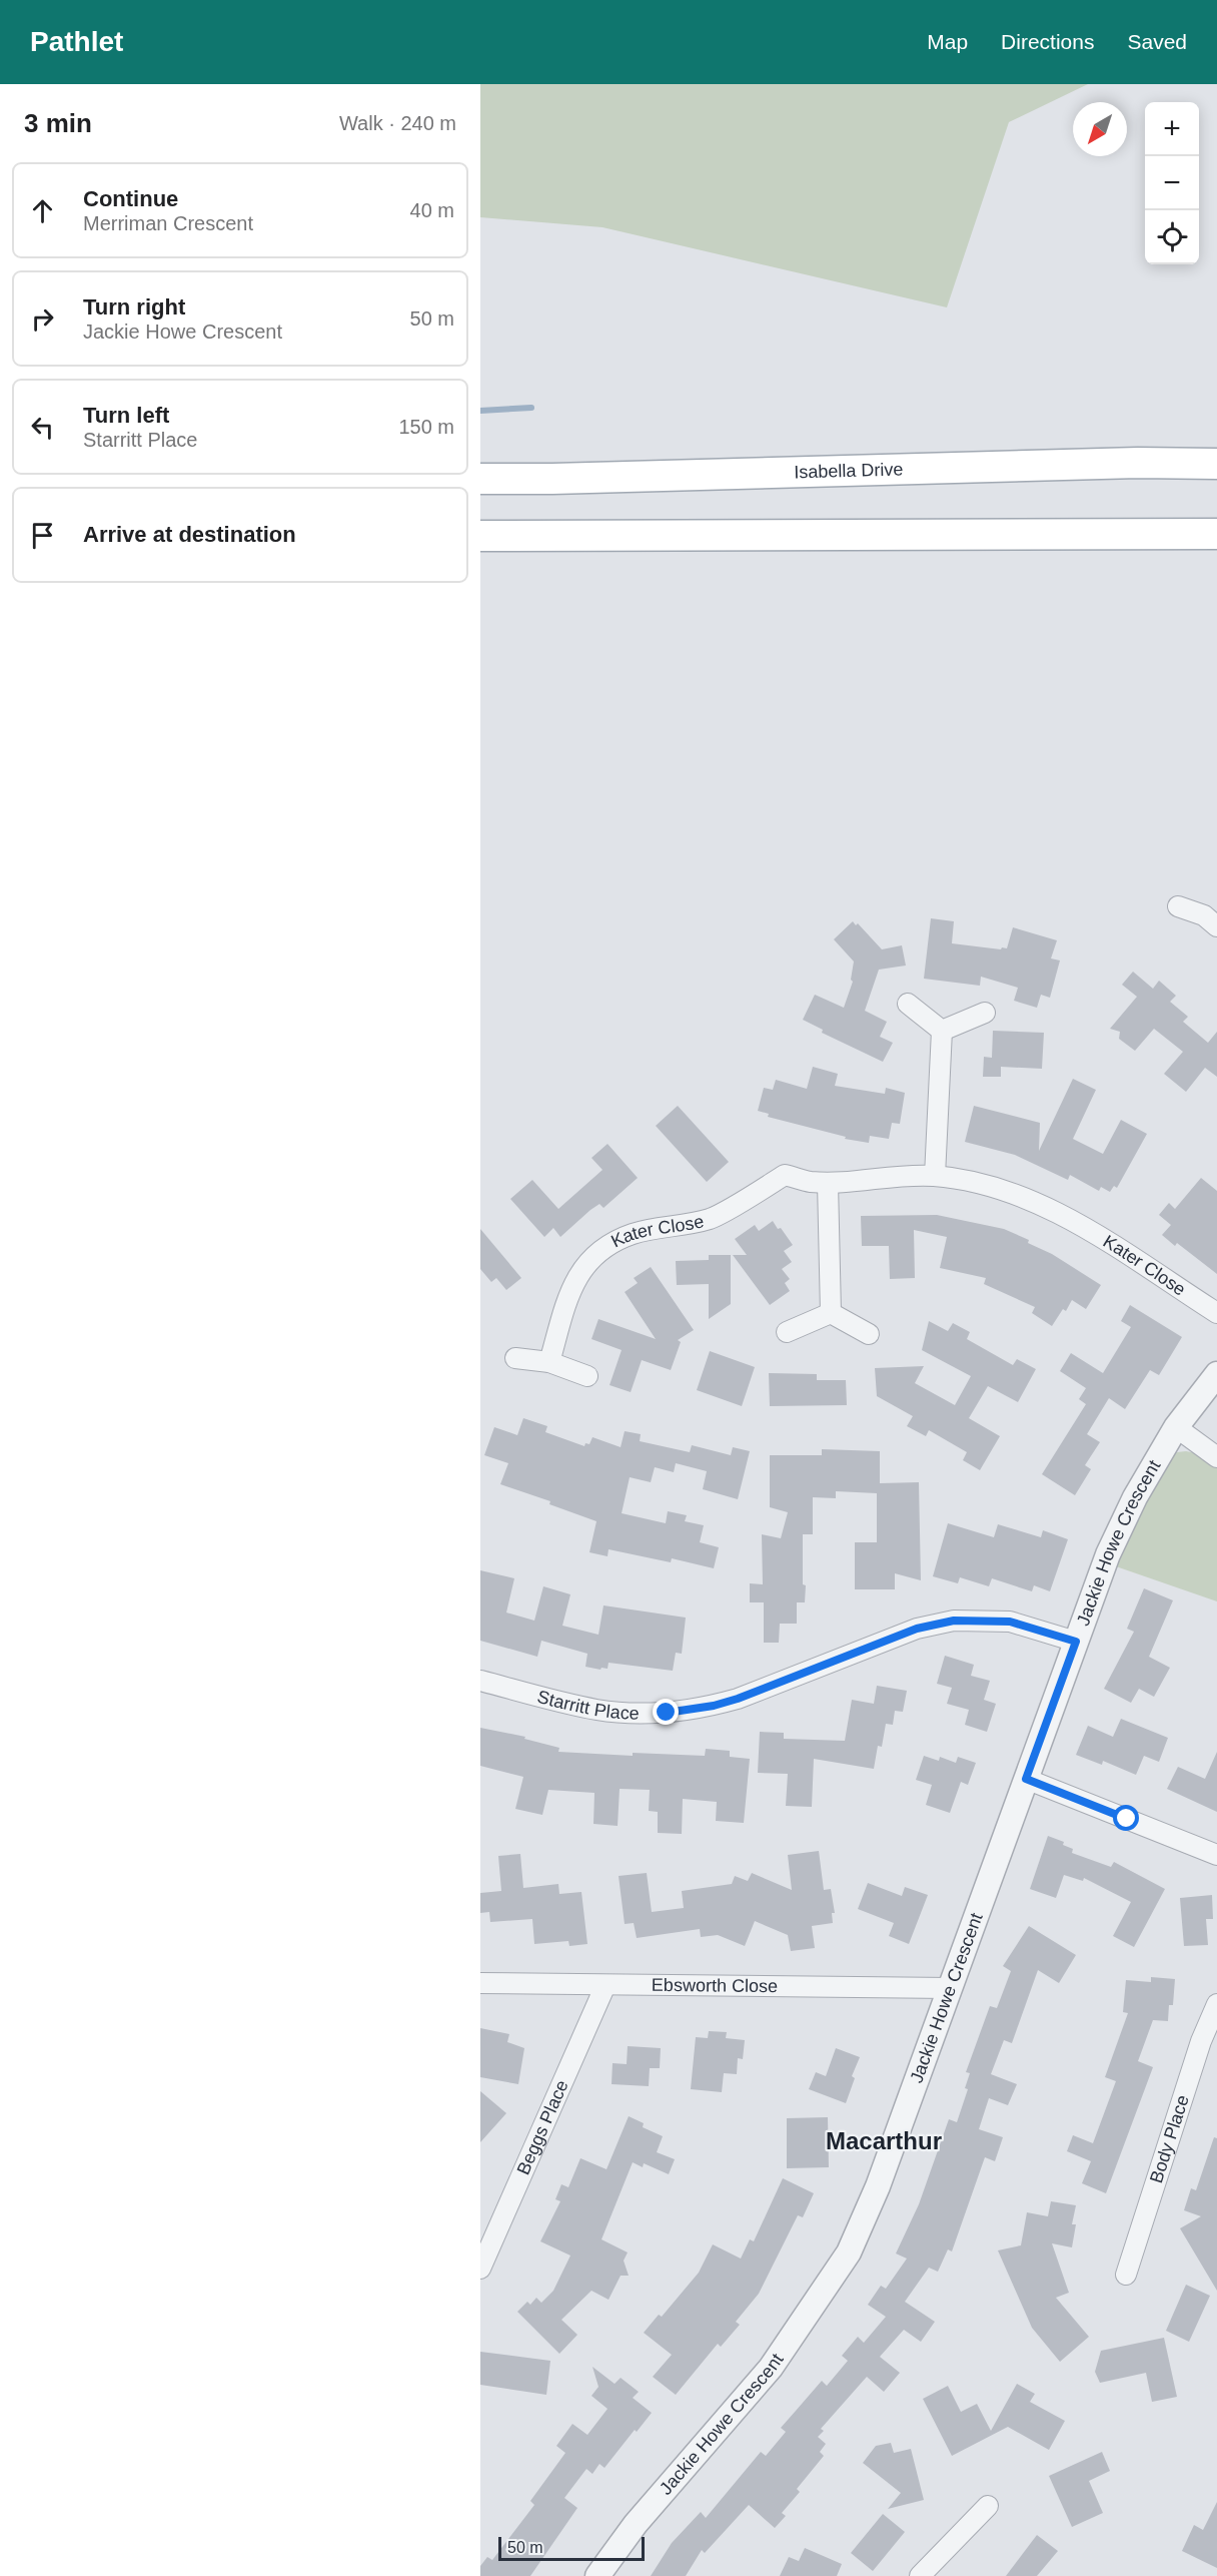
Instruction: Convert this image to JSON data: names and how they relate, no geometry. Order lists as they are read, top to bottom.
{
  "streets": {
    "main road": ["Isabella Drive"],
    "street": [
      "Kater Close",
      "Jackie Howe Crescent",
      "Starritt Place",
      "Ebsworth Close",
      "Beggs Place",
      "Body Place"
    ]
  },
  "crossings": [
    ["Jackie Howe Crescent", "Starritt Place"],
    ["Jackie Howe Crescent", "Ebsworth Close"],
    ["Ebsworth Close", "Beggs Place"]
  ],
  "districts": ["Macarthur"],
  "scale_bar": "50 m",
  "north": "bottom left",
  "page": {
    "header": "Pathlet",
    "nav": ["Map", "Directions", "Saved"],
    "heading": ["3 min", "Walk · 240 m"],
    "map_buttons": ["+", "−"],
    "list": [
      ["Continue", "Merriman Crescent", "40 m"],
      ["Turn right", "Jackie Howe Crescent", "50 m"],
      ["Turn left", "Starritt Place", "150 m"],
      "Arrive at destination"
    ],
    "scale": "50 m"
  }
}
